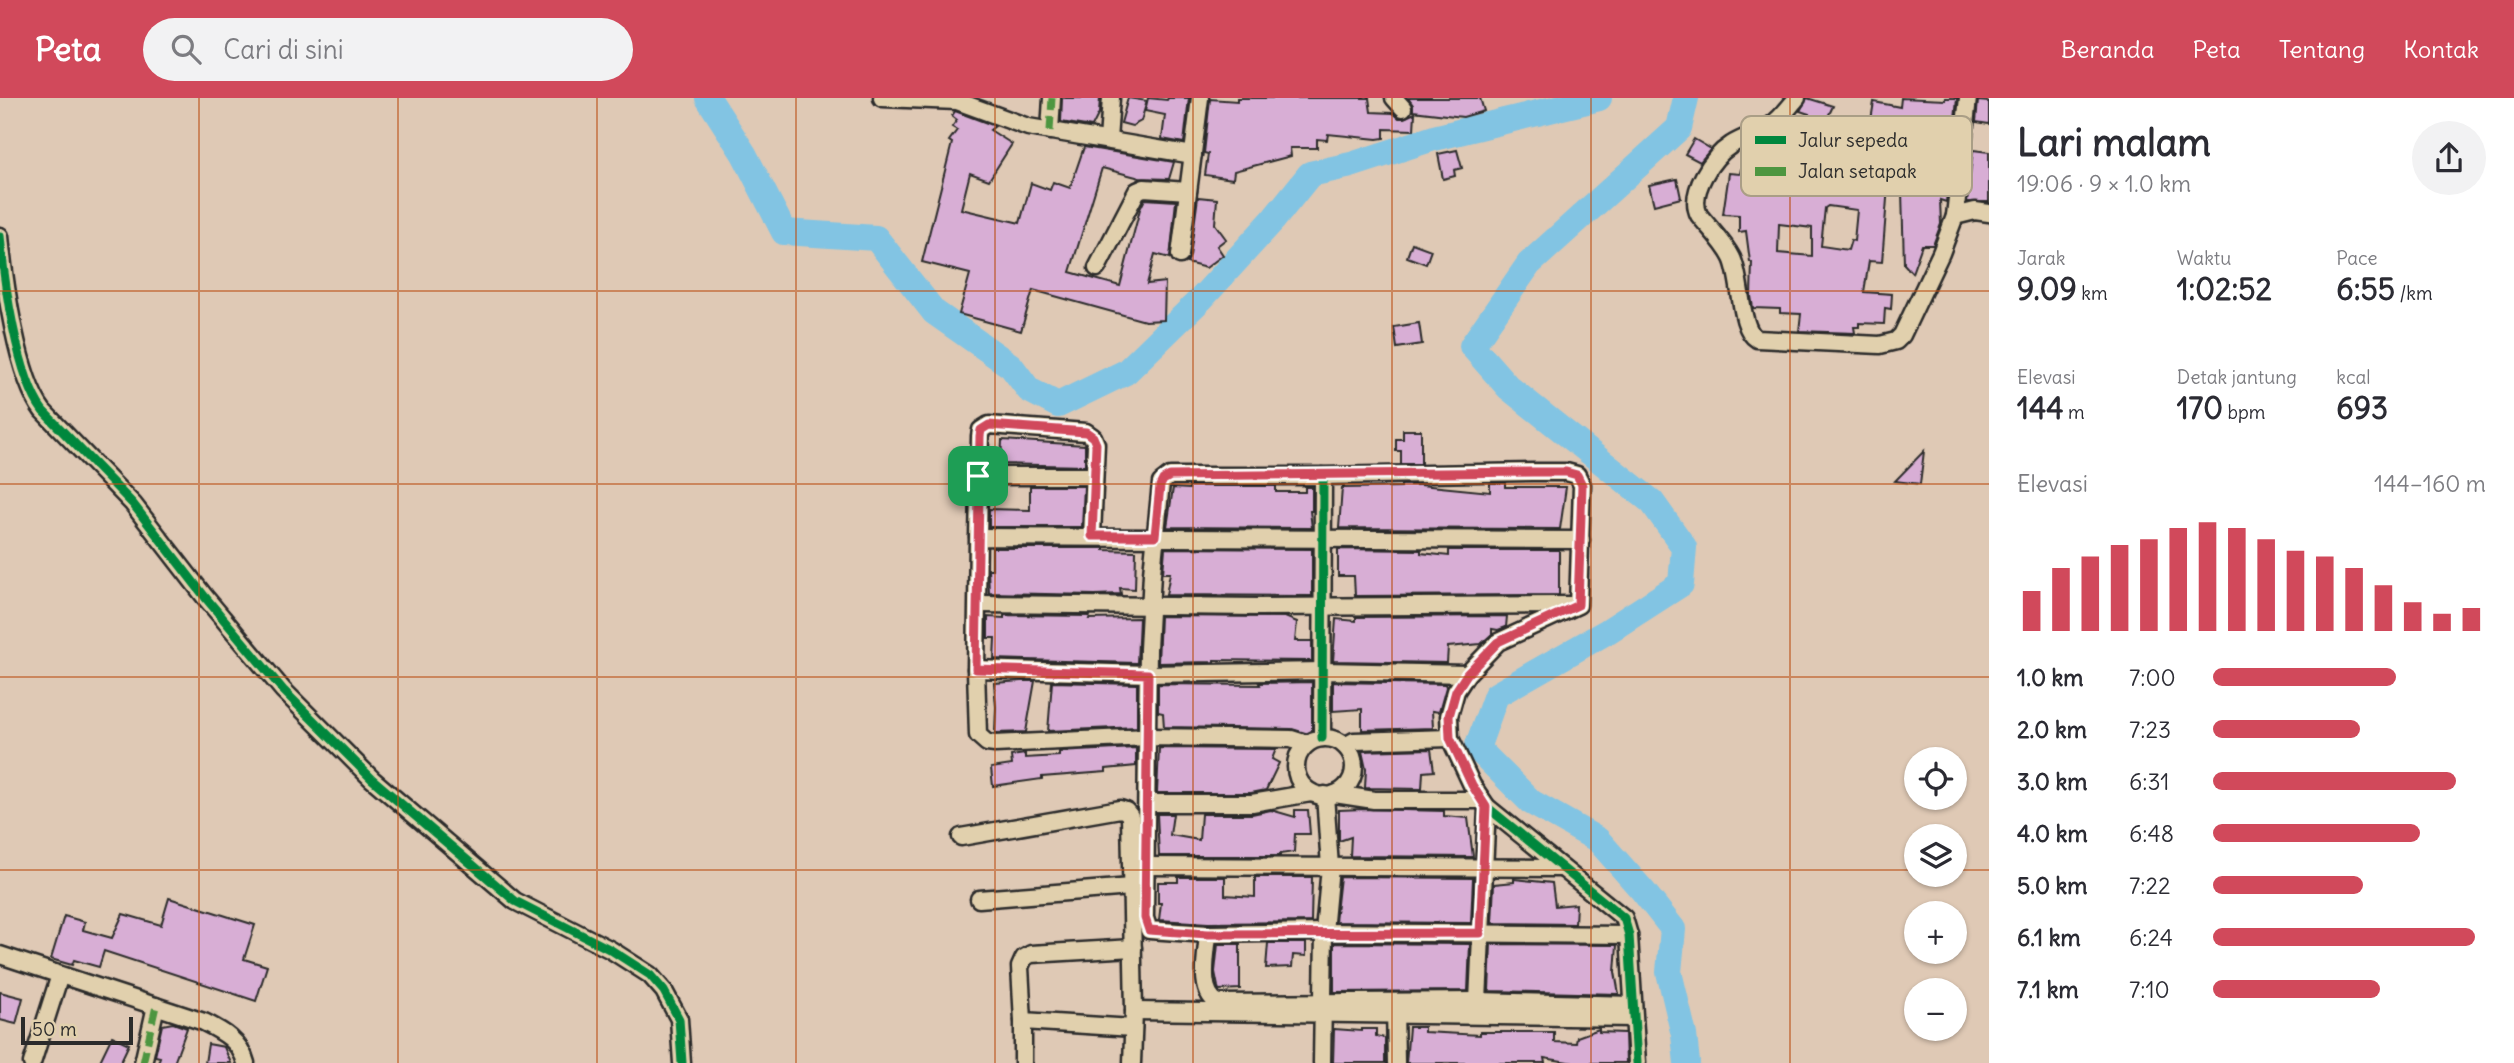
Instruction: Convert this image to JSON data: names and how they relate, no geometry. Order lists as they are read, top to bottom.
{
  "legend": ["Jalur sepeda", "Jalan setapak"],
  "scale_bar": "50 m",
  "page": {
    "header": "Peta",
    "search": "Cari di sini",
    "nav": [
      "Beranda",
      "Peta",
      "Tentang",
      "Kontak"
    ],
    "heading": ["Lari malam", "19:06 · 9 × 1.0 km"],
    "stats": [
      ["Jarak", "9.09 km"],
      ["Waktu", "1:02:52"],
      ["Pace", "6:55 /km"],
      ["Elevasi", "144 m"],
      ["Detak jantung", "170 bpm"],
      ["kcal", "693"]
    ],
    "chart": ["Elevasi", "144–160 m"],
    "list": [
      {
        "name": "1.0 km",
        "note": "7:00"
      },
      {
        "name": "2.0 km",
        "note": "7:23"
      },
      {
        "name": "3.0 km",
        "note": "6:31"
      },
      {
        "name": "4.0 km",
        "note": "6:48"
      },
      {
        "name": "5.0 km",
        "note": "7:22"
      },
      {
        "name": "6.1 km",
        "note": "6:24"
      },
      {
        "name": "7.1 km",
        "note": "7:10"
      }
    ],
    "map_buttons": ["+", "−"],
    "scale": "50 m"
  }
}
